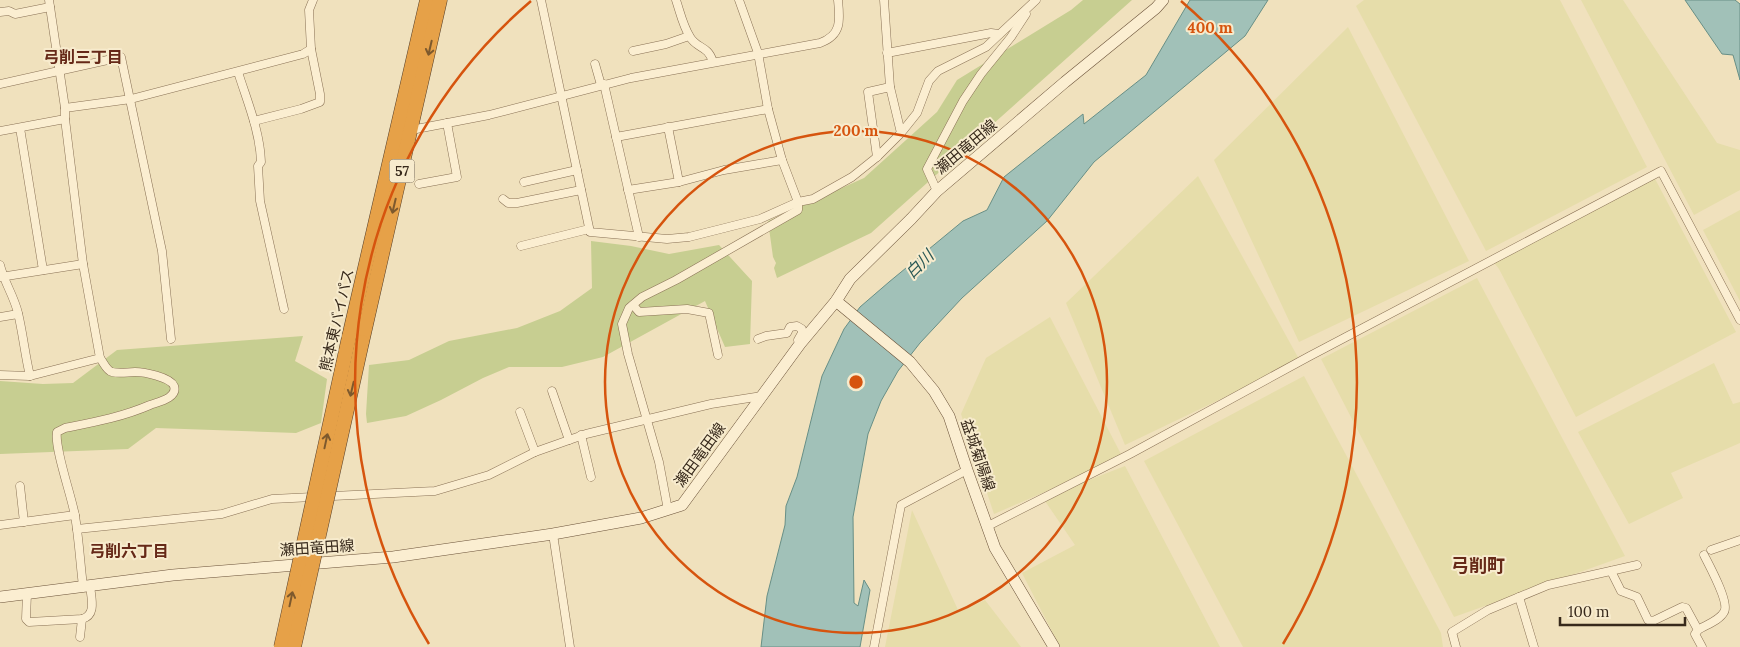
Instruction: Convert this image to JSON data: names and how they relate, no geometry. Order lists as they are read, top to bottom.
{
  "streets": {
    "highway": ["57", "熊本東バイパス"],
    "main road": ["瀬田竜田線", "益城菊陽線"]
  },
  "crossings": [
    ["瀬田竜田線", "益城菊陽線"]
  ],
  "districts": ["弓削三丁目", "弓削六丁目", "弓削町"],
  "water": ["白川"],
  "scale_bar": "100 m",
  "rings": ["400 m", "200 m"]
}
